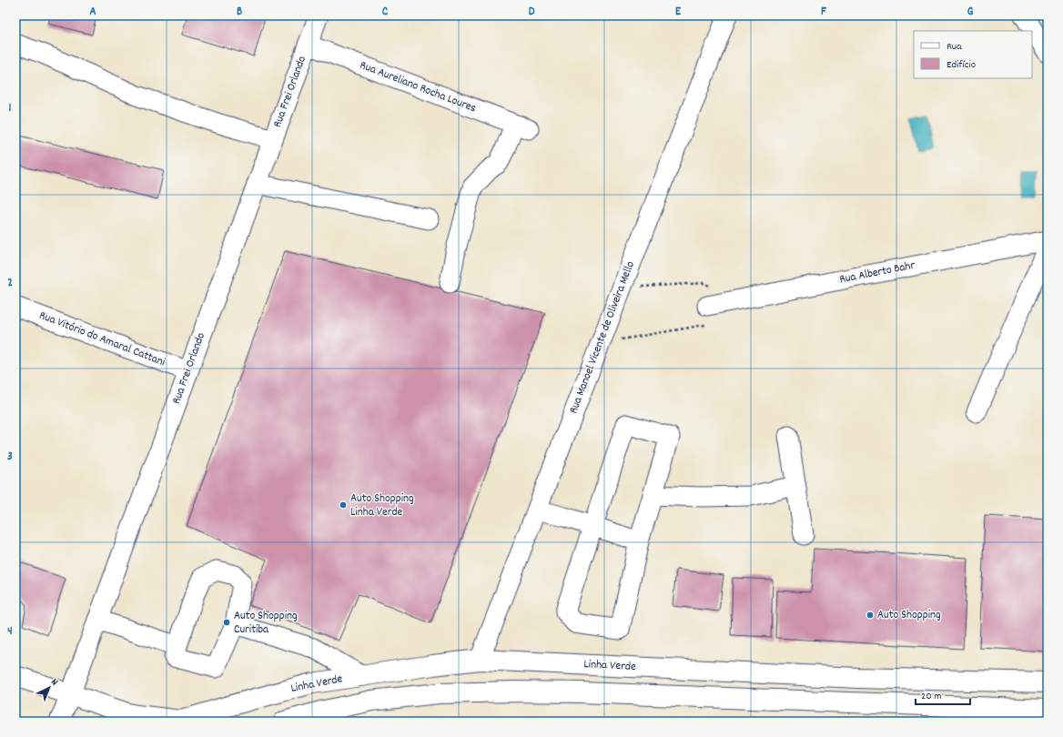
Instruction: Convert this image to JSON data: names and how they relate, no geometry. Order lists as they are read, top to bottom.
{
  "streets": {
    "main road": ["Linha Verde"],
    "street": [
      "Rua Aureliano Rocha Loures",
      "Rua Frei Orlando",
      "Rua Alberto Bahr",
      "Rua Manoel Vicente de Oliveira Mello",
      "Rua Vitório do Amaral Cattani"
    ]
  },
  "crossings": [
    ["Rua Aureliano Rocha Loures", "Rua Frei Orlando"],
    ["Rua Frei Orlando", "Rua Vitório do Amaral Cattani"],
    ["Rua Manoel Vicente de Oliveira Mello", "Linha Verde"]
  ],
  "places": ["Auto Shopping Linha Verde", "Auto Shopping", "Auto Shopping Curitiba"],
  "legend": ["Rua", "Edifício"],
  "scale_bar": "20 m",
  "north": "top right",
  "grid": {
    "columns": [
      "A",
      "B",
      "C",
      "D",
      "E",
      "F",
      "G"
    ],
    "rows": [
      "1",
      "2",
      "3",
      "4"
    ]
  }
}
